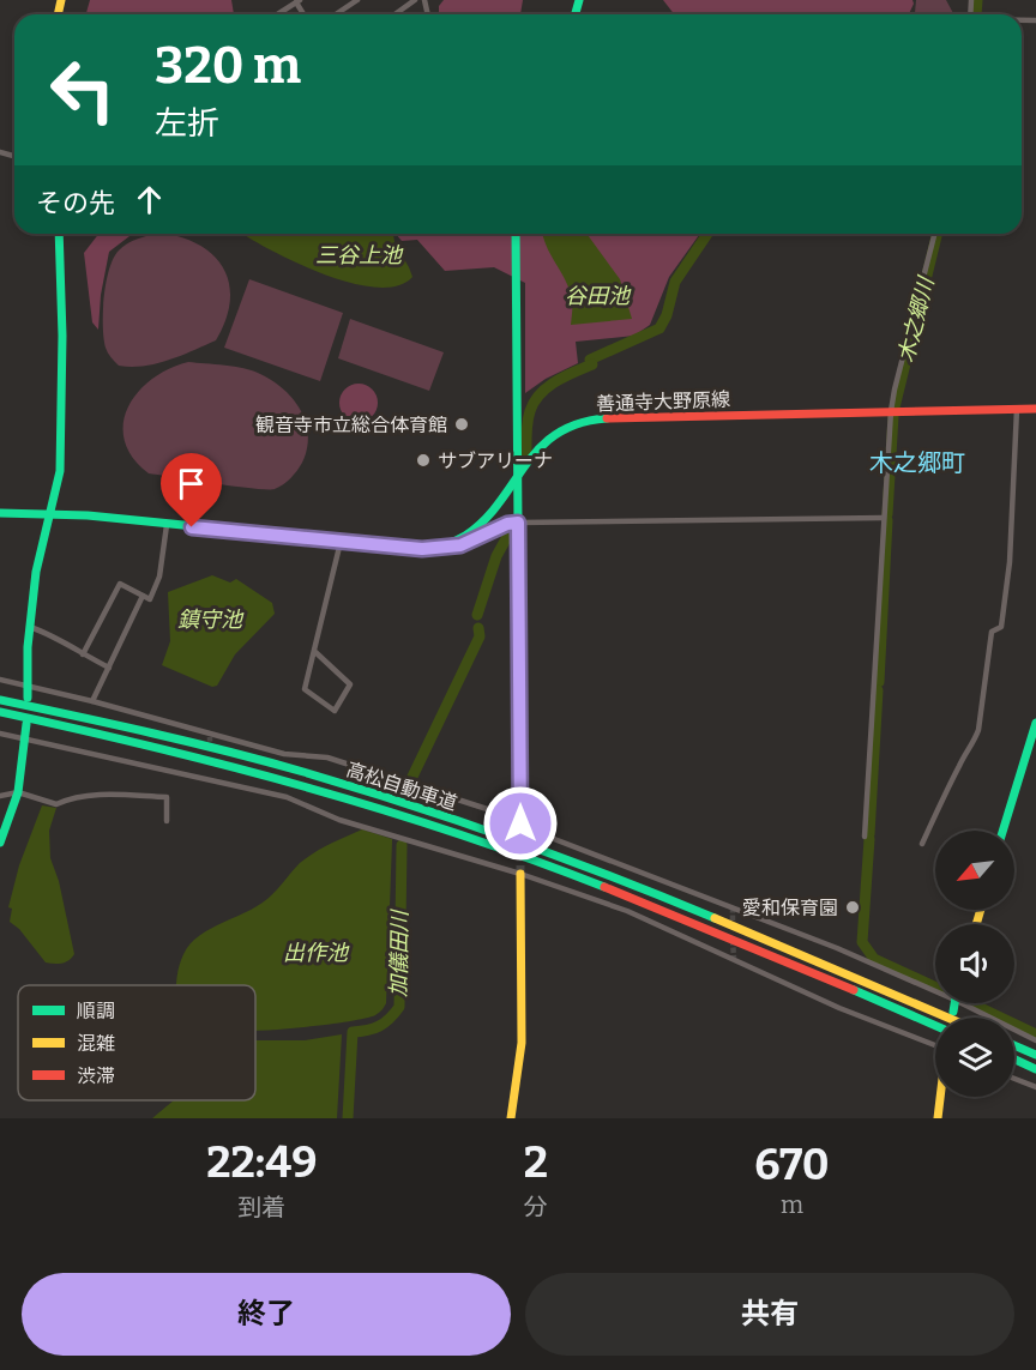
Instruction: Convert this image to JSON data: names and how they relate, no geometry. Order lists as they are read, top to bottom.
{
  "streets": {
    "main road": ["善通寺大野原線", "高松自動車道"]
  },
  "districts": ["木之郷町"],
  "water": [
    "三谷上池",
    "谷田池",
    "木之郷川",
    "鎮守池",
    "出作池",
    "加儀田川"
  ],
  "places": ["観音寺市立総合体育館", "サブアリーナ", "愛和保育園"],
  "legend": ["順調", "混雑", "渋滞"],
  "north": "bottom left",
  "page": {
    "turn": ["320 m", "左折"],
    "then": "その先",
    "eta": [
      "22:49",
      "到着",
      "2",
      "分",
      "670",
      "m"
    ],
    "buttons": ["終了", "共有"]
  }
}
